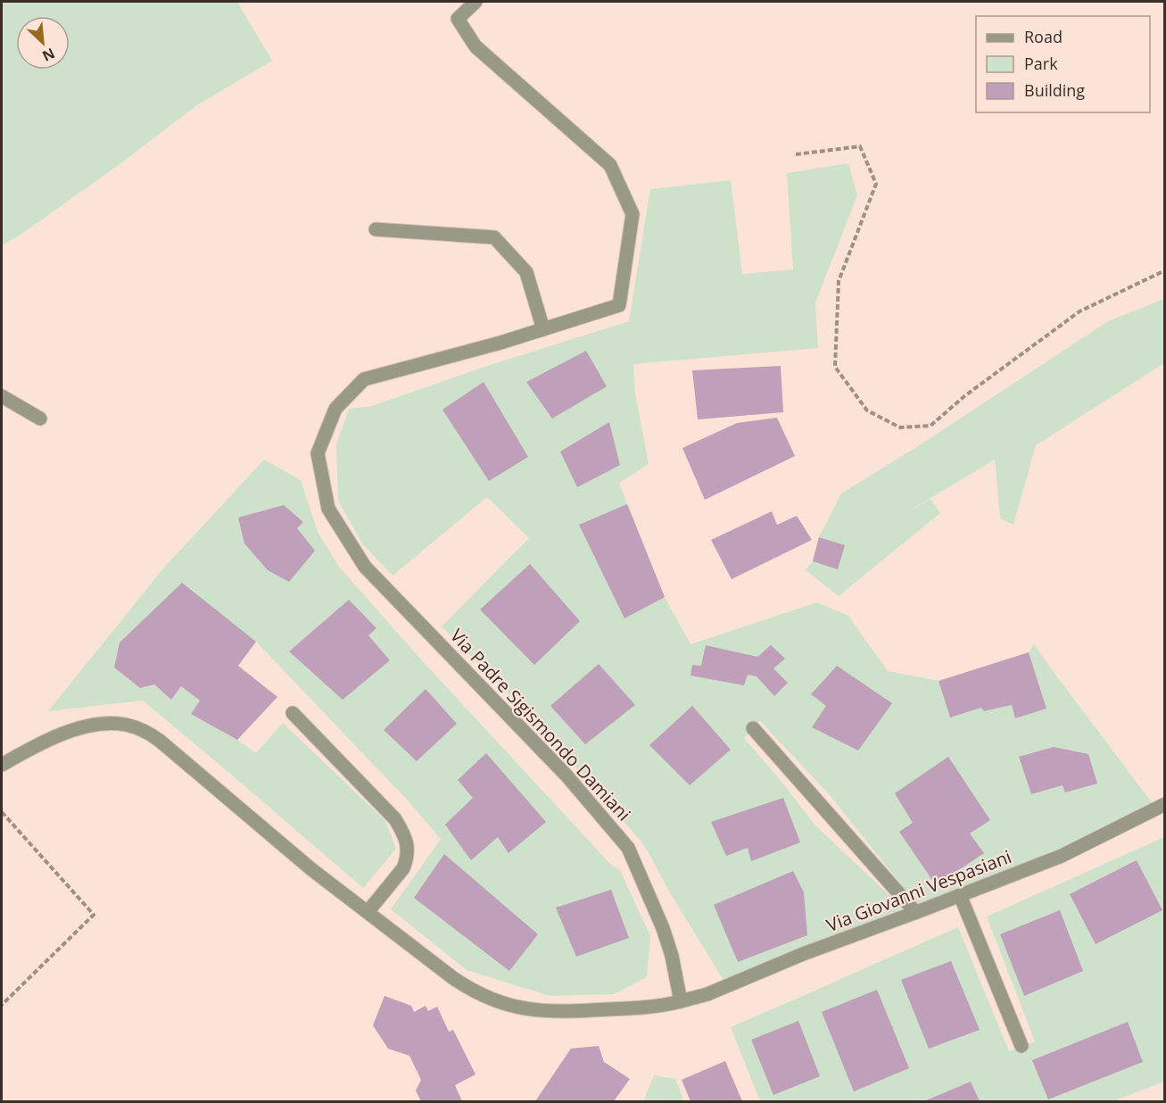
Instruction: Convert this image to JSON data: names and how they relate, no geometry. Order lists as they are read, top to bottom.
{
  "streets": {
    "street": ["Via Padre Sigismondo Damiani", "Via Giovanni Vespasiani"]
  },
  "crossings": [
    ["Via Padre Sigismondo Damiani", "Via Giovanni Vespasiani"]
  ],
  "legend": ["Road", "Park", "Building"],
  "north": "bottom right"
}
